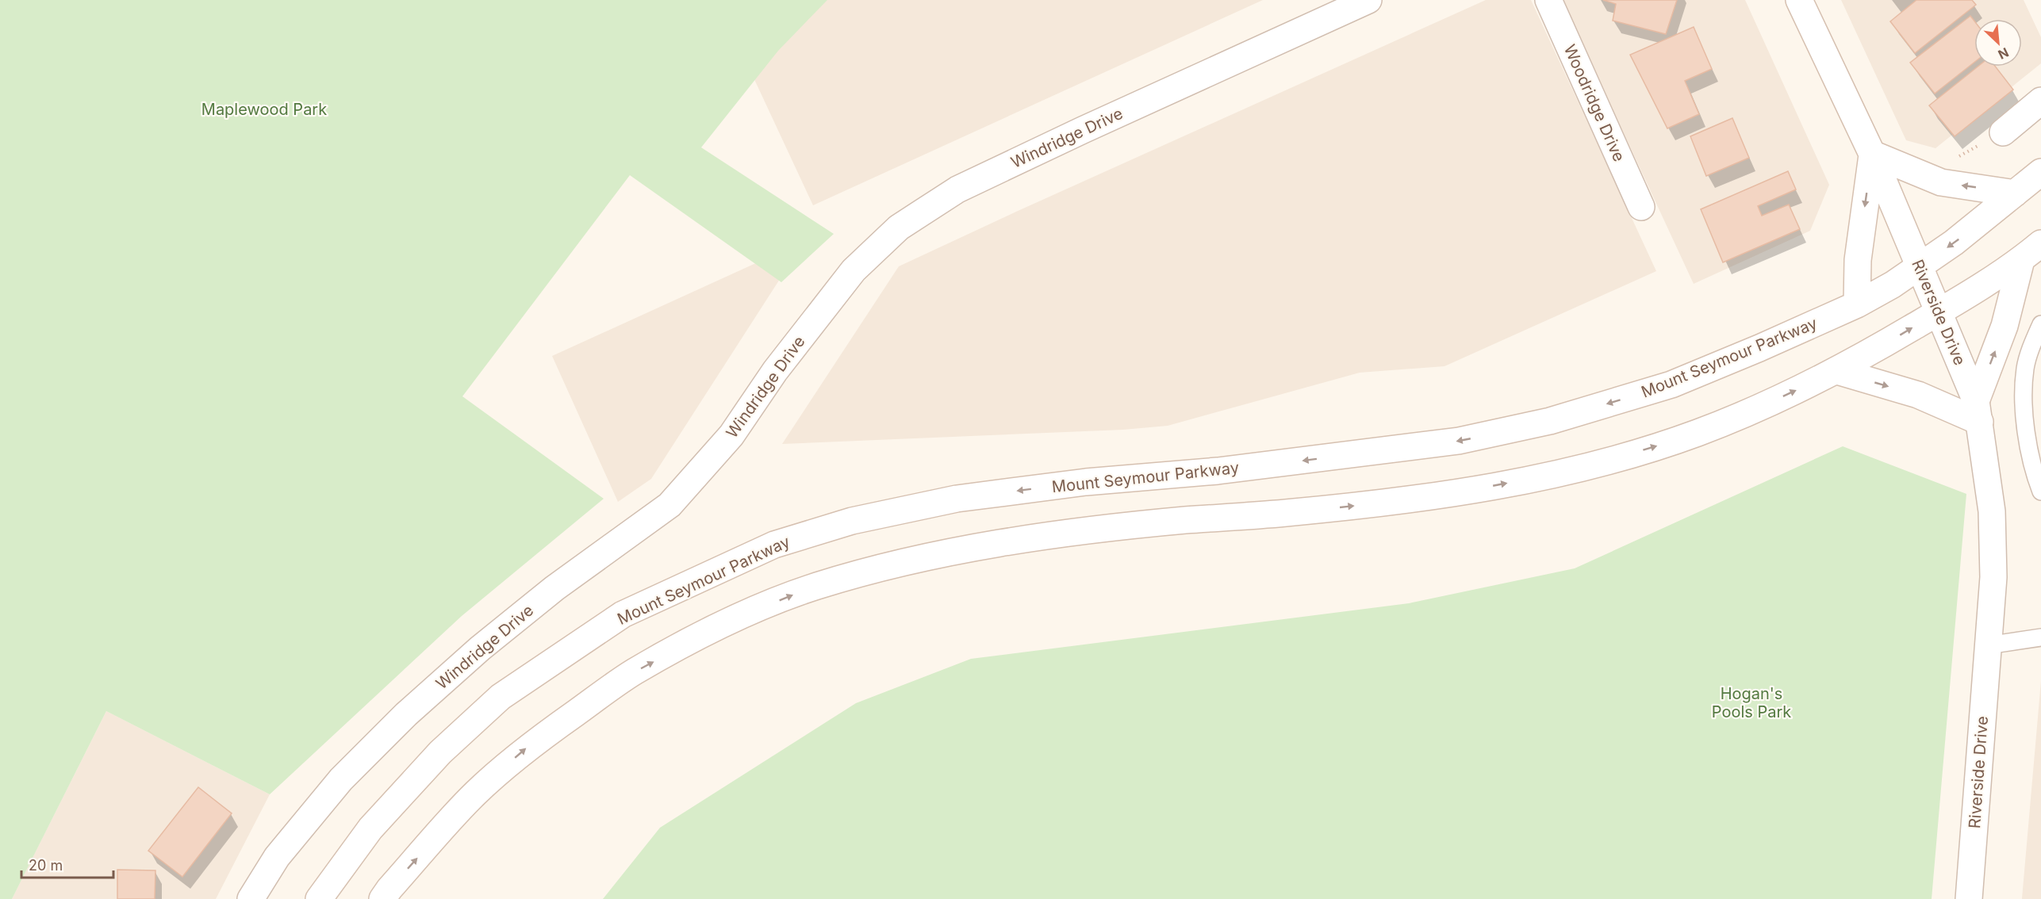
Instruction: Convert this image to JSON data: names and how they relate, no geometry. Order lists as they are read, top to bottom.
{
  "streets": {
    "main road": [
      "Woodridge Drive",
      "Windridge Drive",
      "Riverside Drive",
      "Mount Seymour Parkway"
    ]
  },
  "crossings": [
    ["Riverside Drive", "Mount Seymour Parkway"]
  ],
  "parks": ["Maplewood Park", "Hogan's Pools Park"],
  "scale_bar": "20 m",
  "north": "bottom right"
}
